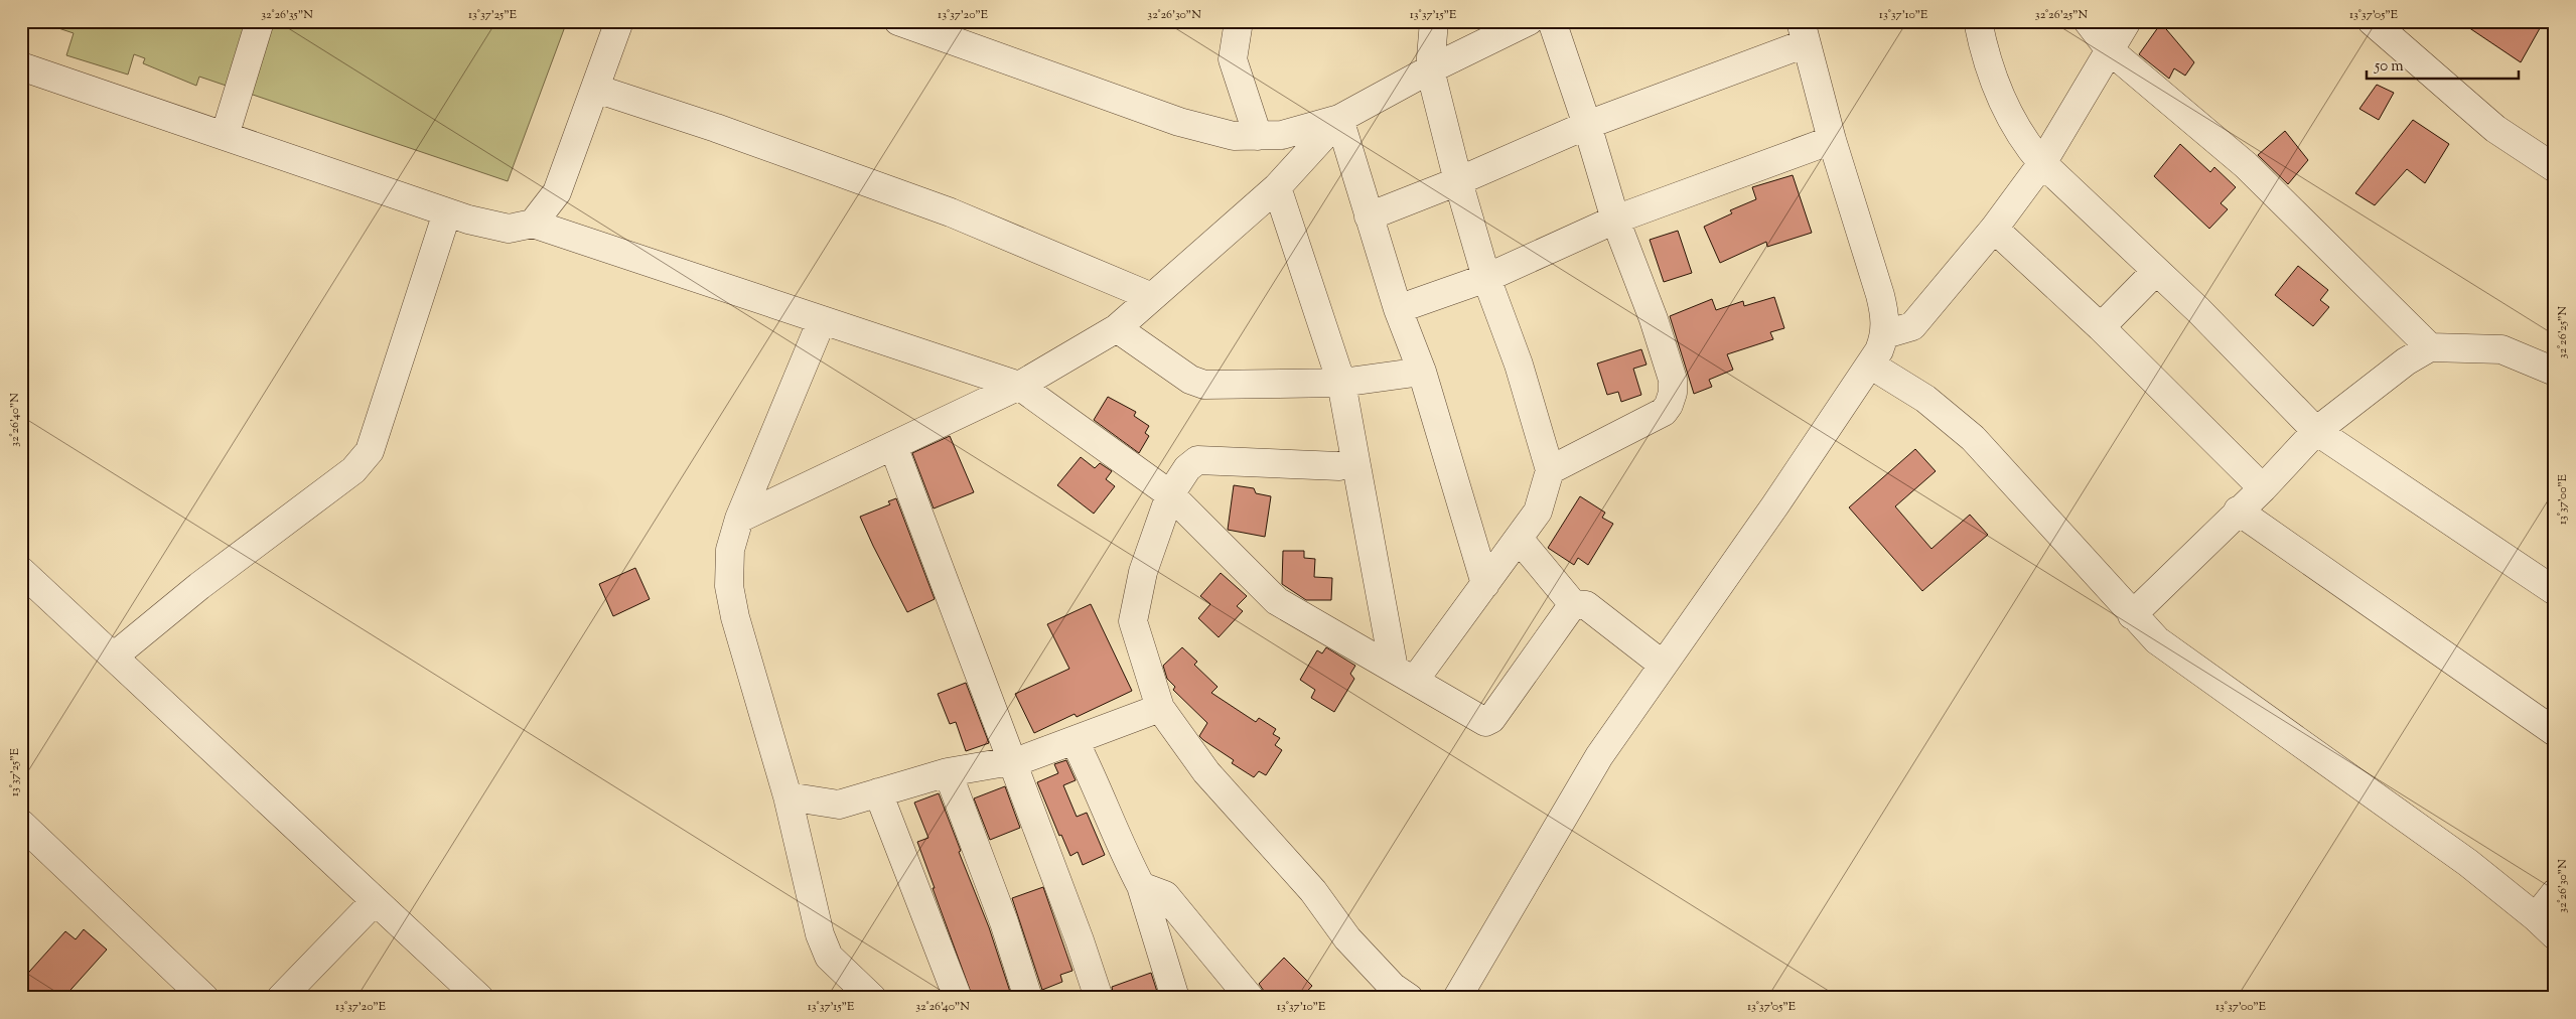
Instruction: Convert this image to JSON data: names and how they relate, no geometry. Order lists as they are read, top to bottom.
{
  "scale_bar": "50 m",
  "coordinates": [
    "32°26'35\"N",
    "13°37'25\"E",
    "13°37'20\"E",
    "32°26'30\"N",
    "13°37'15\"E",
    "13°37'10\"E",
    "32°26'25\"N",
    "13°37'05\"E",
    "32°26'40\"N",
    "13°37'00\"E"
  ]
}
